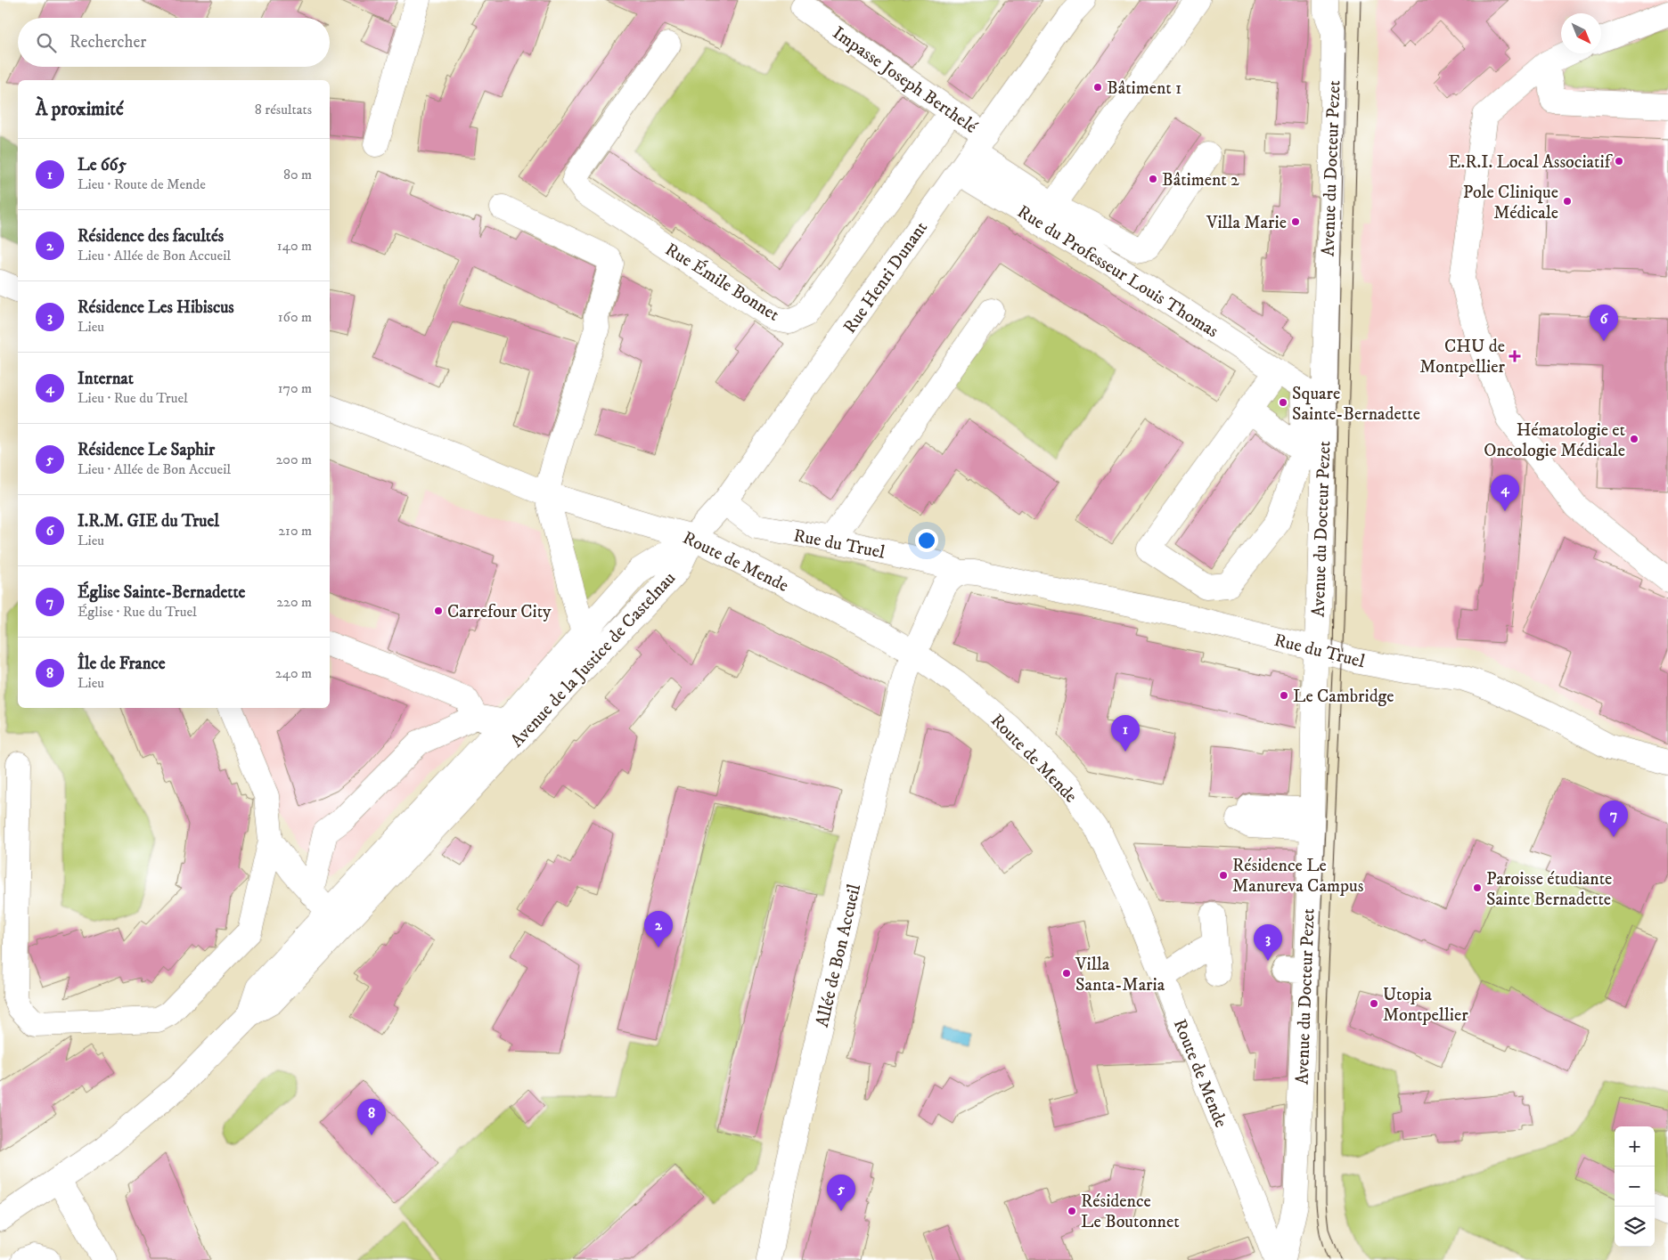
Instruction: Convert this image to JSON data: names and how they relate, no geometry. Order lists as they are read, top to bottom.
{
  "streets": {
    "street": [
      "Impasse Joseph Berthelé",
      "Avenue du Docteur Pezet",
      "Rue du Professeur Louis Thomas",
      "Rue Henri Dunant",
      "Rue Émile Bonnet",
      "Rue du Truel",
      "Route de Mende",
      "Avenue de la Justice de Castelnau",
      "Allée de Bon Accueil"
    ]
  },
  "crossings": [
    ["Impasse Joseph Berthelé", "Rue Henri Dunant"],
    ["Impasse Joseph Berthelé", "Rue Émile Bonnet"],
    ["Avenue du Docteur Pezet", "Rue du Truel"],
    ["Rue du Professeur Louis Thomas", "Rue Henri Dunant"],
    ["Rue Henri Dunant", "Rue du Truel"],
    ["Rue Henri Dunant", "Route de Mende"],
    ["Rue Henri Dunant", "Avenue de la Justice de Castelnau"],
    ["Route de Mende", "Avenue de la Justice de Castelnau"],
    ["Route de Mende", "Allée de Bon Accueil"]
  ],
  "places": {
    "other": [
      "Bâtiment 1",
      "E.R.I. Local Associatif",
      "Bâtiment 2",
      "Pole Clinique Médicale",
      "Villa Marie",
      "Square Sainte-Bernadette",
      "Hématologie et Oncologie Médicale",
      "Carrefour City",
      "Le Cambridge",
      "Résidence Le Manureva Campus",
      "Paroisse étudiante Sainte Bernadette",
      "Villa Santa-Maria",
      "Utopia Montpellier",
      "Résidence Le Boutonnet"
    ],
    "health": ["CHU de Montpellier"]
  },
  "north": "bottom right",
  "page": {
    "search": "Rechercher",
    "heading": ["À proximité", "8 résultats"],
    "list": [
      {
        "mark": "1",
        "name": "Le 665",
        "note": "Lieu · Route de Mende",
        "value": "80 m"
      },
      {
        "mark": "2",
        "name": "Résidence des facultés",
        "note": "Lieu · Allée de Bon Accueil",
        "value": "140 m"
      },
      {
        "mark": "3",
        "name": "Résidence Les Hibiscus",
        "note": "Lieu",
        "value": "160 m"
      },
      {
        "mark": "4",
        "name": "Internat",
        "note": "Lieu · Rue du Truel",
        "value": "170 m"
      },
      {
        "mark": "5",
        "name": "Résidence Le Saphir",
        "note": "Lieu · Allée de Bon Accueil",
        "value": "200 m"
      },
      {
        "mark": "6",
        "name": "I.R.M. GIE du Truel",
        "note": "Lieu",
        "value": "210 m"
      },
      {
        "mark": "7",
        "name": "Église Sainte-Bernadette",
        "note": "Église · Rue du Truel",
        "value": "220 m"
      },
      {
        "mark": "8",
        "name": "Île de France",
        "note": "Lieu",
        "value": "240 m"
      }
    ],
    "pins": [
      "6",
      "4",
      "1",
      "7",
      "2",
      "3",
      "8",
      "5"
    ],
    "map_buttons": ["+", "−"]
  }
}
